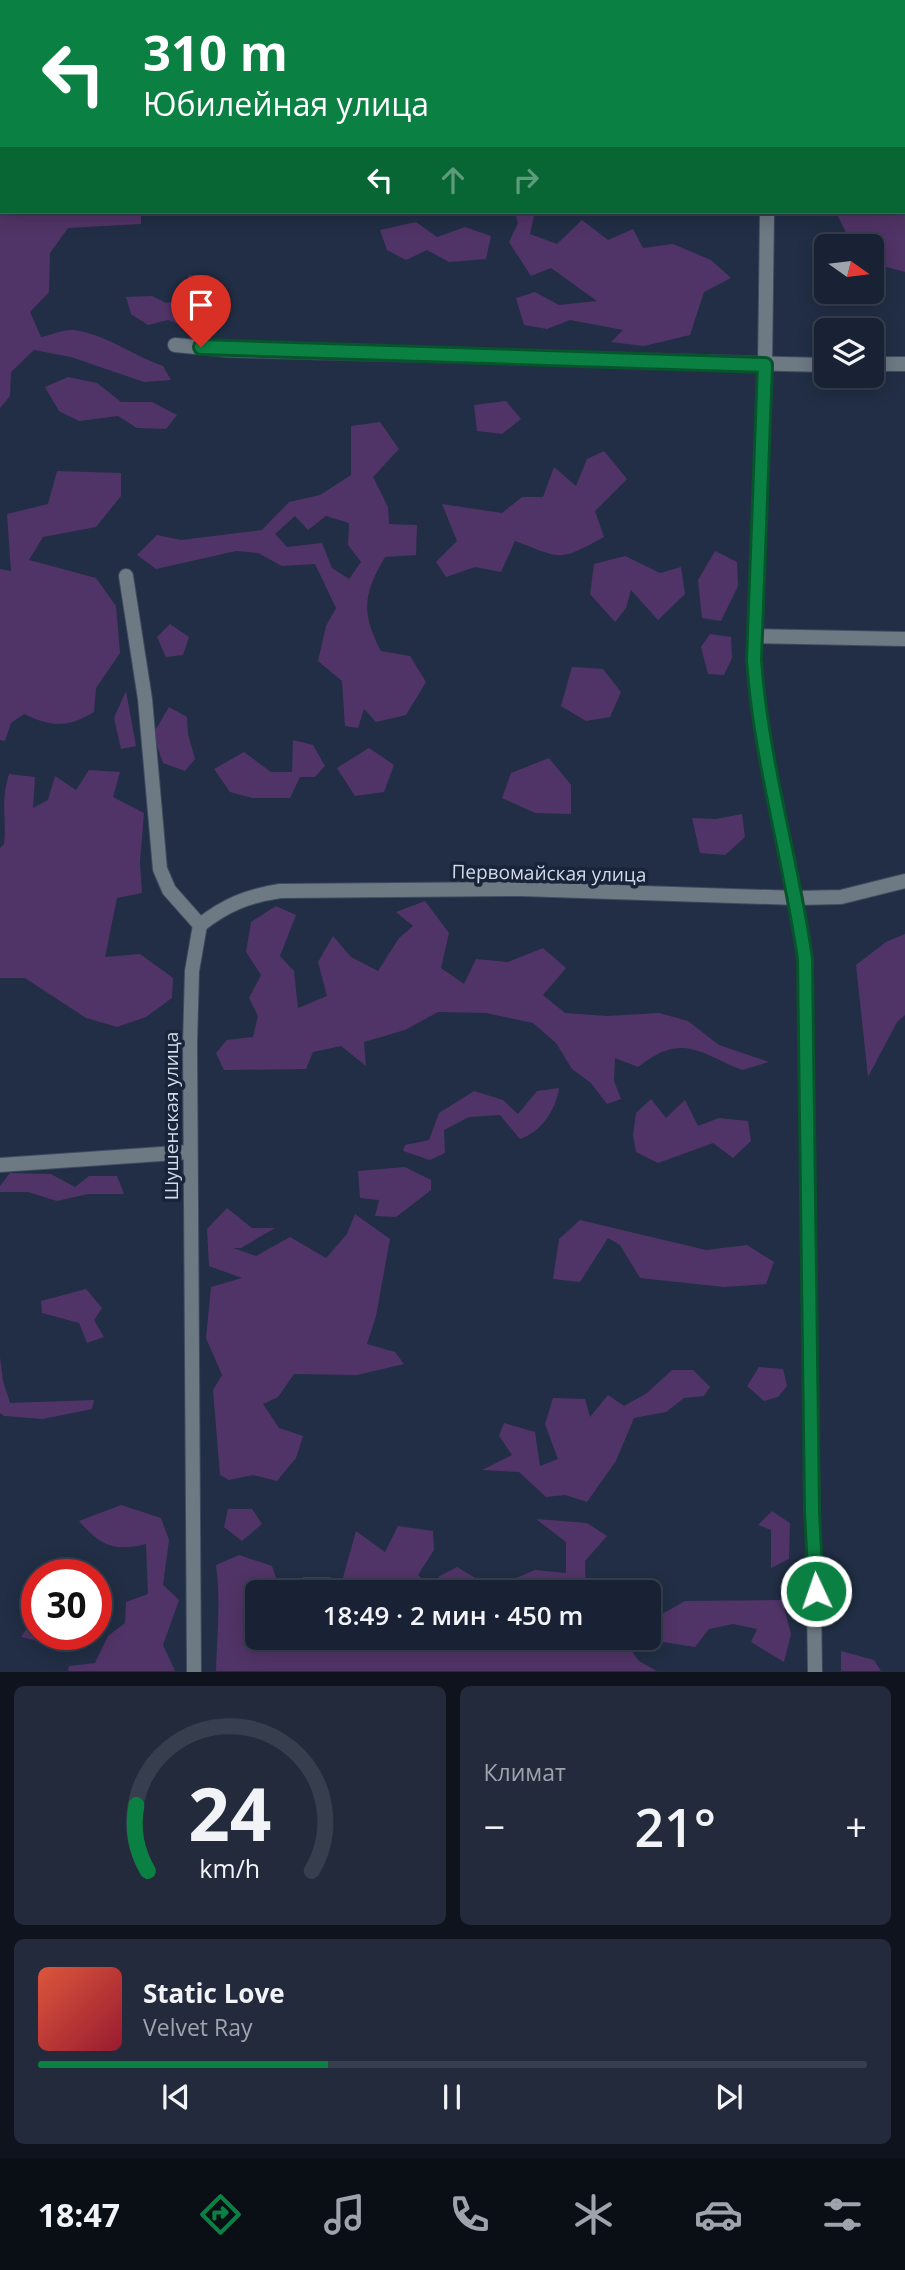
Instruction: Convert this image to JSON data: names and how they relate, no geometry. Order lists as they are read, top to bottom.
{
  "streets": {
    "street": ["Первомайская улица", "Шушенская улица"]
  },
  "crossings": [
    ["Первомайская улица", "Шушенская улица"]
  ],
  "north": "right",
  "page": {
    "turn": ["310 m", "Юбилейная улица"],
    "limit": "30",
    "trip": "18:49 · 2 мин · 450 m",
    "tile": "Климат",
    "heat": ["−", "21°", "+"],
    "song": ["Static Love", "Velvet Ray"],
    "tabs": "18:47",
    "gauge": ["24", "km/h"]
  }
}
